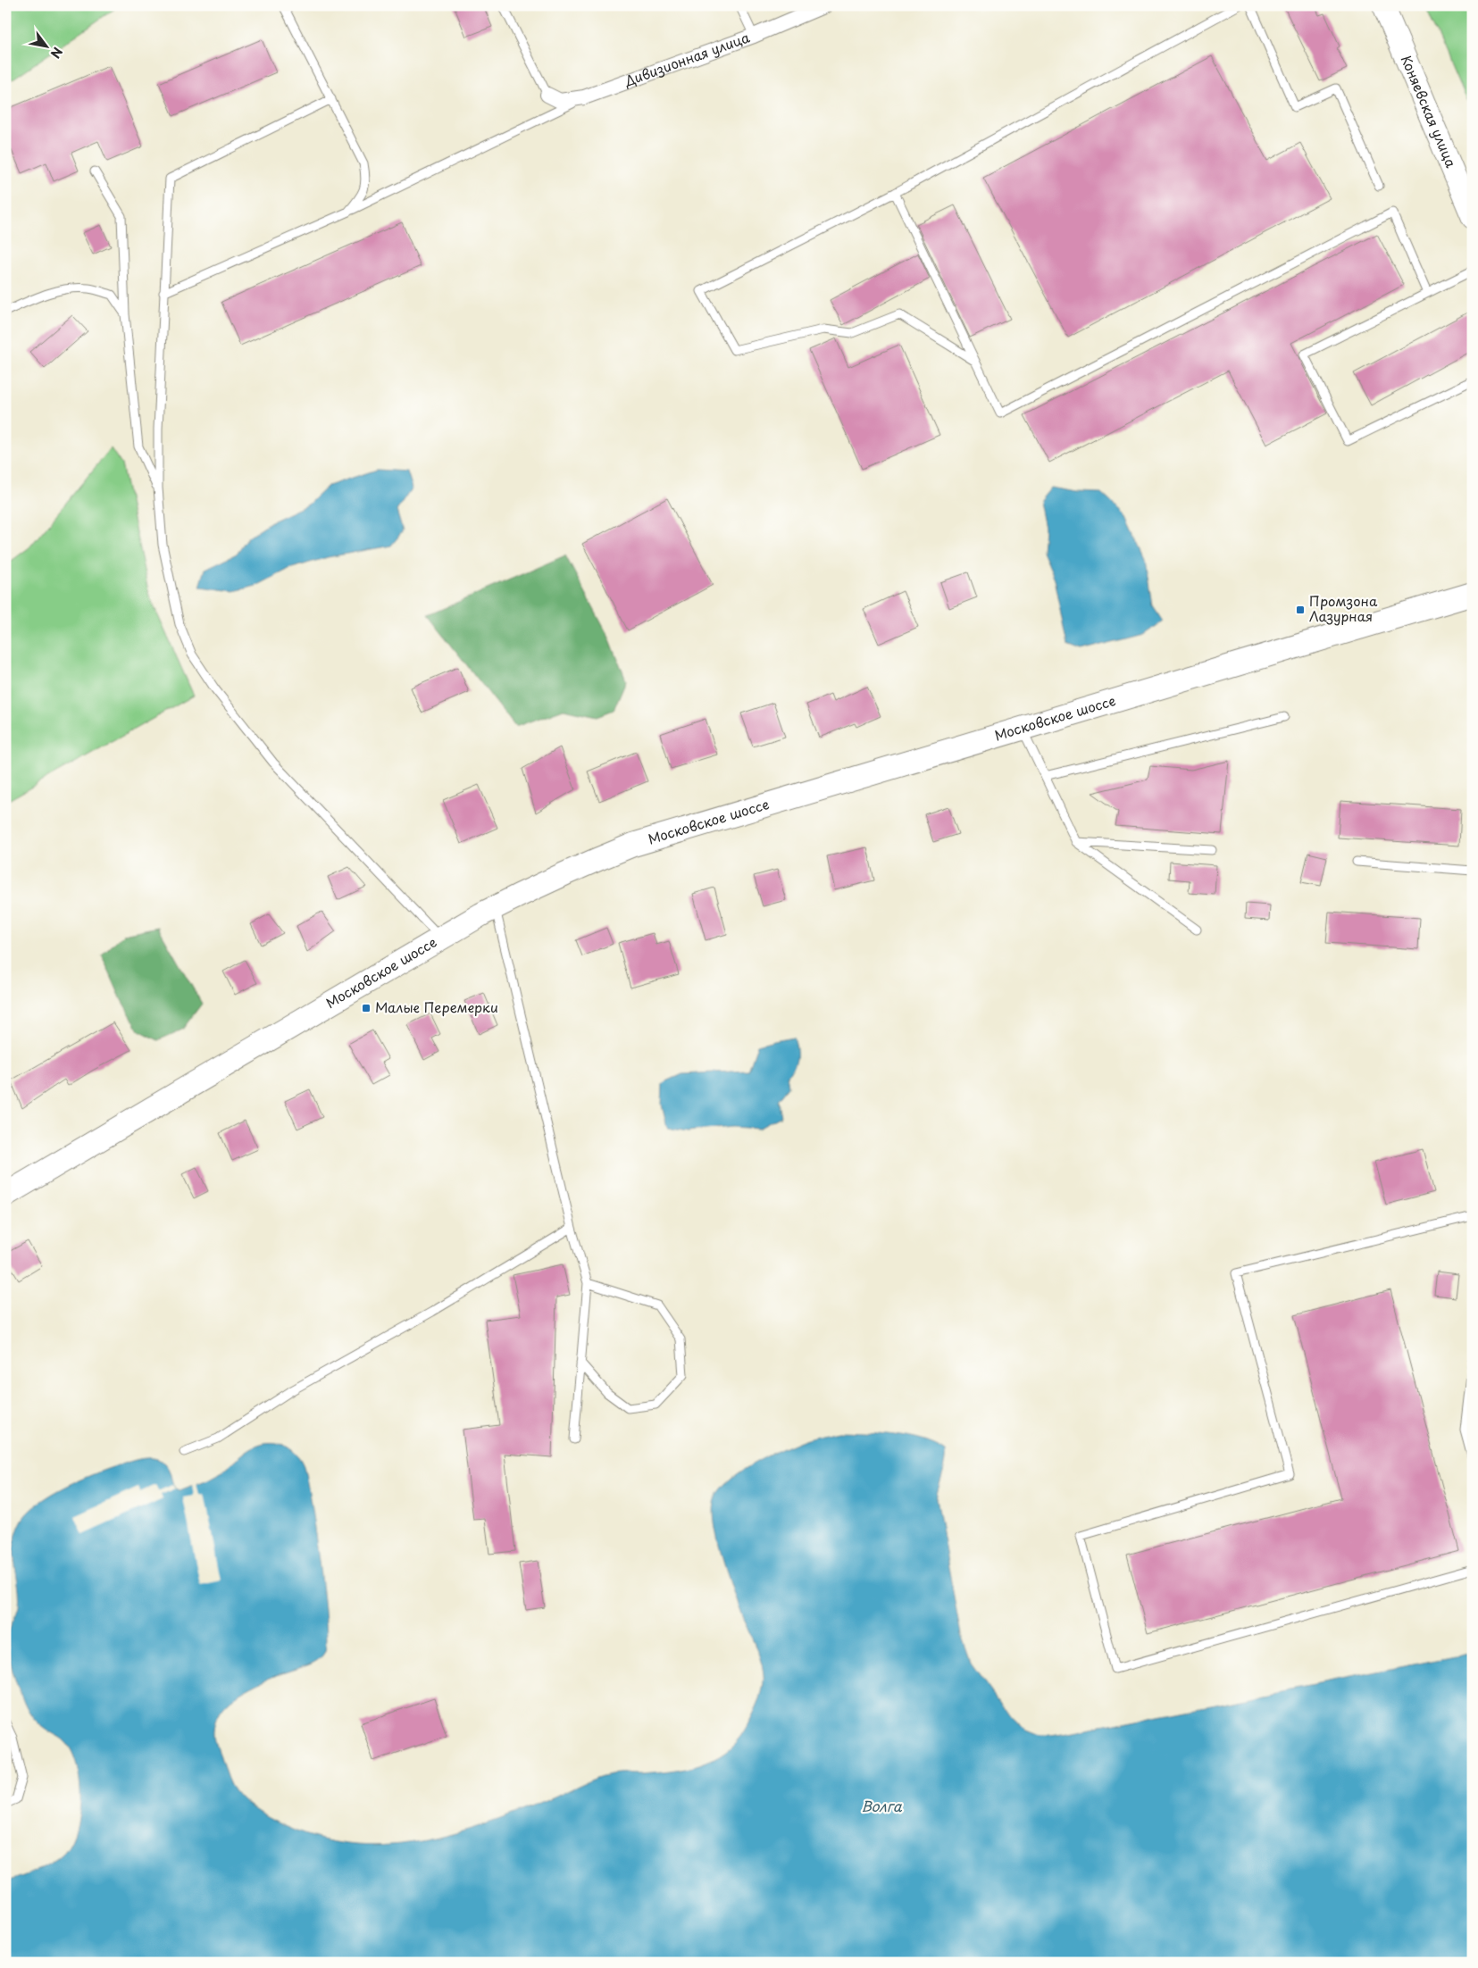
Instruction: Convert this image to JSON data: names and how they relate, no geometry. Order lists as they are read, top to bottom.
{
  "streets": {
    "main road": ["Московское шоссе"],
    "street": ["Дивизионная улица", "Коняевская улица"]
  },
  "water": ["Волга"],
  "places": {
    "transit": ["Промзона Лазурная", "Малые Перемерки"]
  },
  "north": "bottom right"
}
